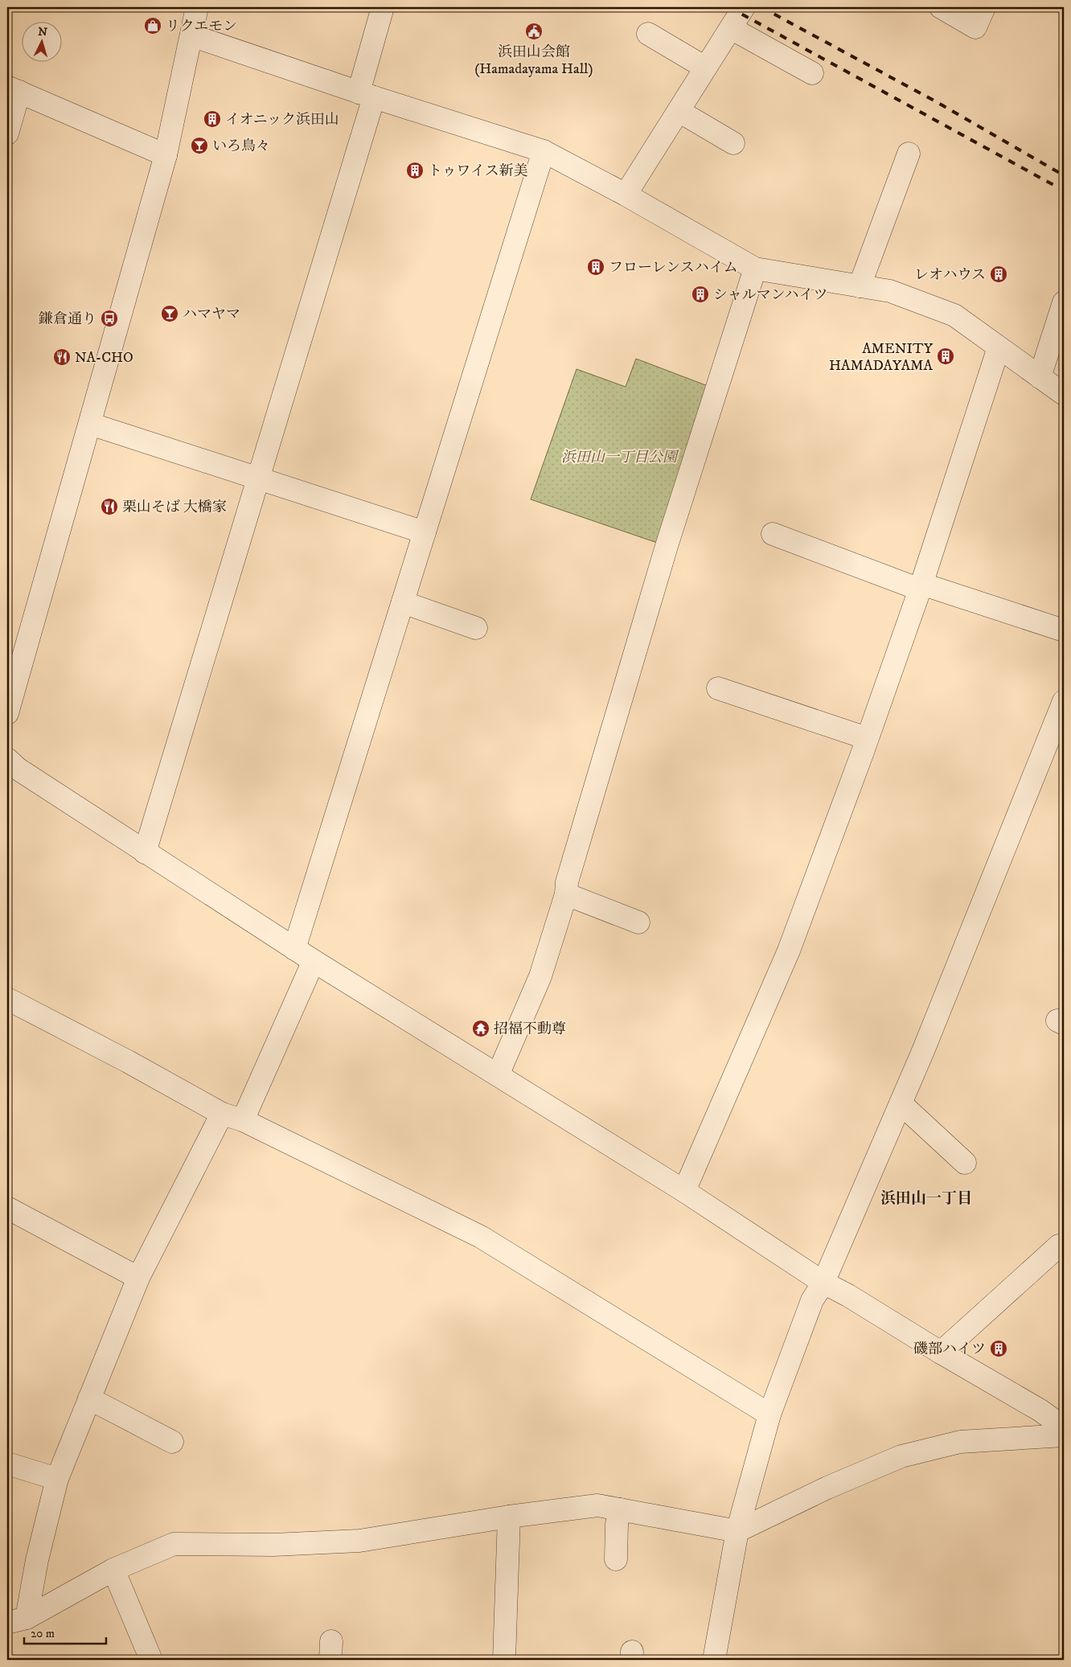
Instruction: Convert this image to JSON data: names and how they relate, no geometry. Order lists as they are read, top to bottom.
{
  "districts": ["浜田山一丁目"],
  "parks": ["浜田山一丁目公園"],
  "places": {
    "shop": ["リクエモン"],
    "public building": ["浜田山会館 (Hamadayama Hall)"],
    "building": [
      "イオニック浜田山",
      "トゥワイス新美",
      "フローレンスハイム",
      "レオハウス",
      "シャルマンハイツ",
      "AMENITY HAMADAYAMA",
      "磯部ハイツ"
    ],
    "bar": ["いろ鳥々", "ハマヤマ"],
    "bus stop": ["鎌倉通り"],
    "restaurant": ["NA-CHO", "栗山そば 大橋家"],
    "temple": ["招福不動尊"]
  },
  "scale_bar": "20 m",
  "north": "top"
}
